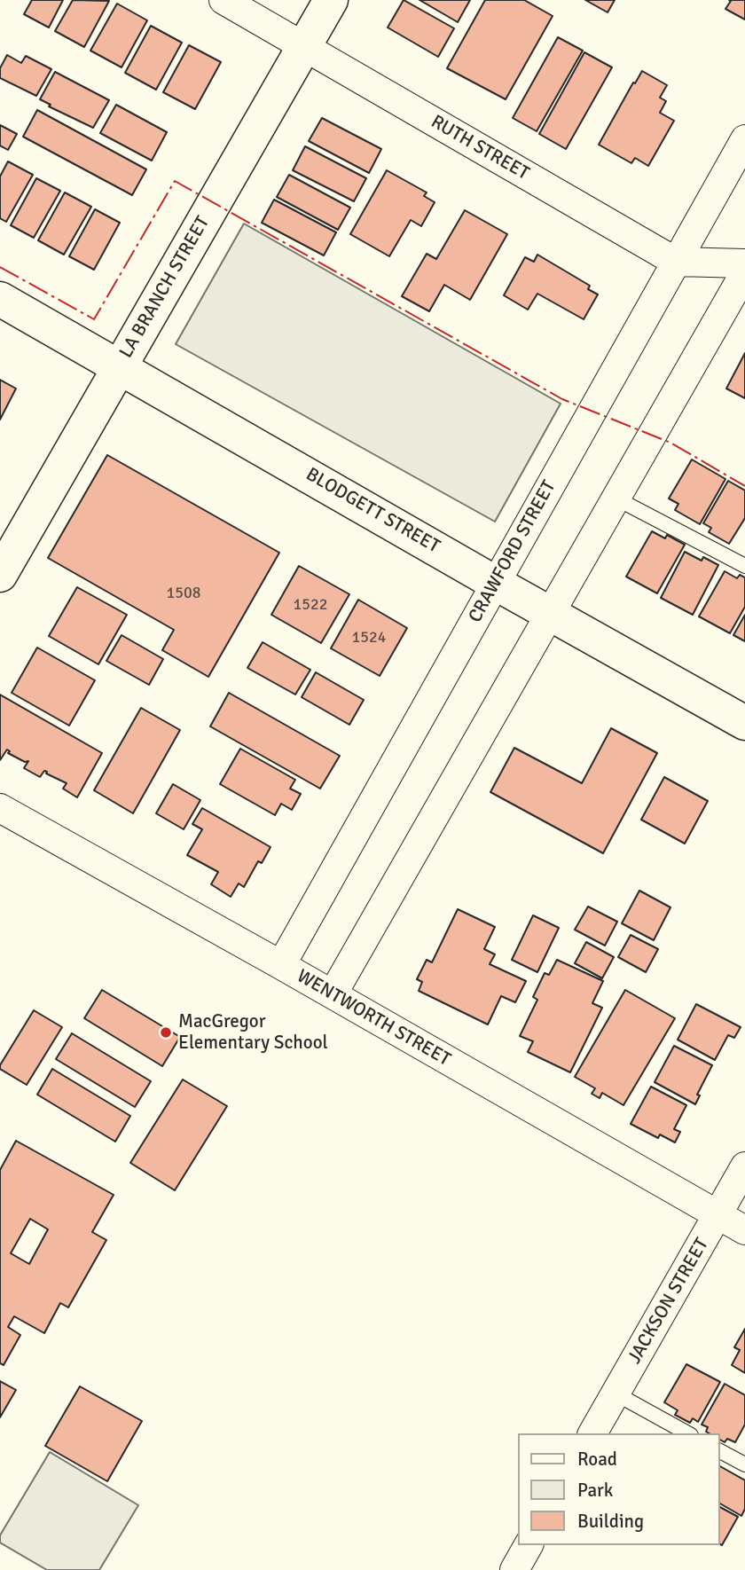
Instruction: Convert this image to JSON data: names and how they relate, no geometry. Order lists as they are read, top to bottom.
{
  "streets": {
    "street": [
      "RUTH STREET",
      "LA BRANCH STREET",
      "BLODGETT STREET",
      "CRAWFORD STREET",
      "WENTWORTH STREET",
      "JACKSON STREET"
    ]
  },
  "crossings": [
    ["RUTH STREET", "LA BRANCH STREET"],
    ["RUTH STREET", "CRAWFORD STREET"],
    ["LA BRANCH STREET", "BLODGETT STREET"],
    ["BLODGETT STREET", "CRAWFORD STREET"],
    ["CRAWFORD STREET", "WENTWORTH STREET"],
    ["WENTWORTH STREET", "JACKSON STREET"]
  ],
  "places": ["MacGregor Elementary School"],
  "house_numbers": ["1508", "1522", "1524"],
  "legend": ["Road", "Park", "Building"]
}
